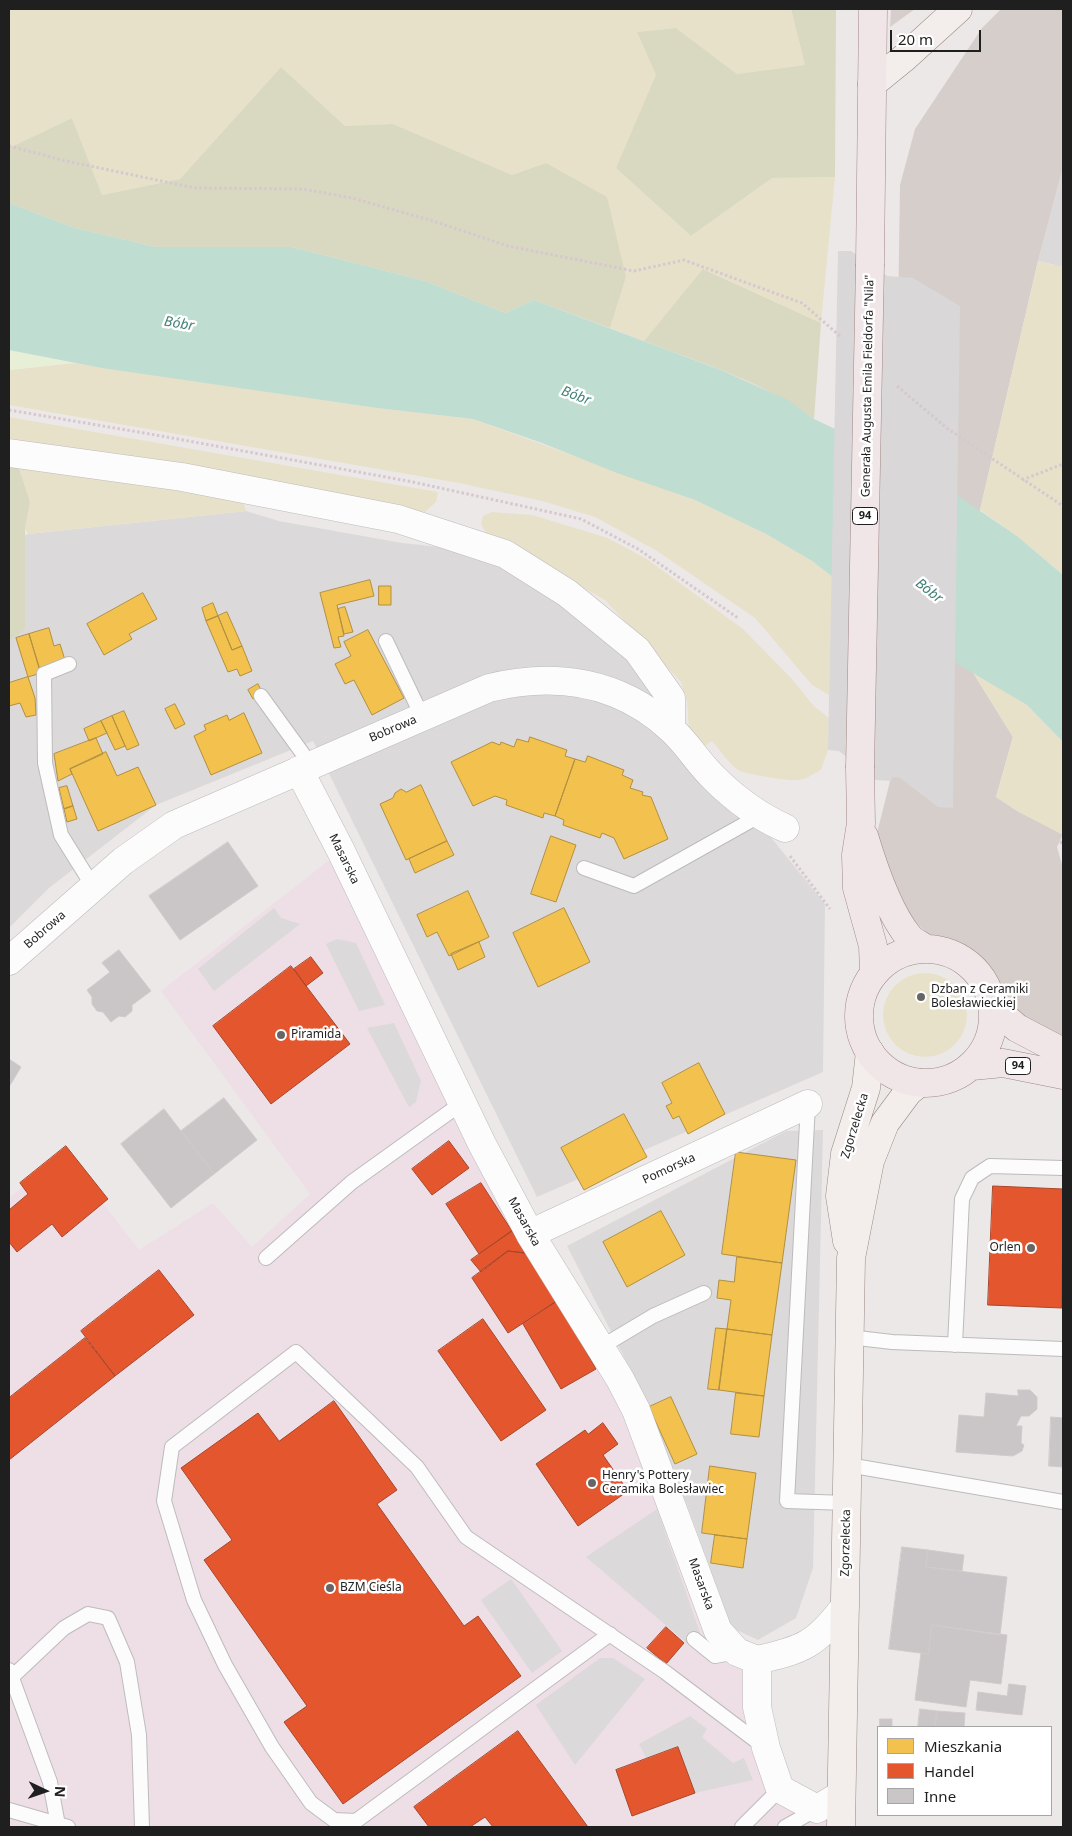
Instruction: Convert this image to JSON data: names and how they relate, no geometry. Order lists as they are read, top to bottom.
{
  "streets": {
    "main road": ["Generała Augusta Emila Fieldorfa \"Nila\"", "94"],
    "street": [
      "Bobrowa",
      "Masarska",
      "Zgorzelecka",
      "Pomorska"
    ]
  },
  "crossings": [
    ["Generała Augusta Emila Fieldorfa \"Nila\"", "94"],
    ["Generała Augusta Emila Fieldorfa \"Nila\"", "Zgorzelecka"],
    ["94", "Zgorzelecka"],
    ["Bobrowa", "Masarska"],
    ["Masarska", "Pomorska"]
  ],
  "water": ["Bóbr"],
  "places": [
    "Dzban z Ceramiki Bolesławieckiej",
    "Piramida",
    "Orlen",
    "Henry's Pottery Ceramika Bolesławiec",
    "BZM Cieśla"
  ],
  "legend": ["Mieszkania", "Handel", "Inne"],
  "scale_bar": "20 m",
  "north": "right"
}
